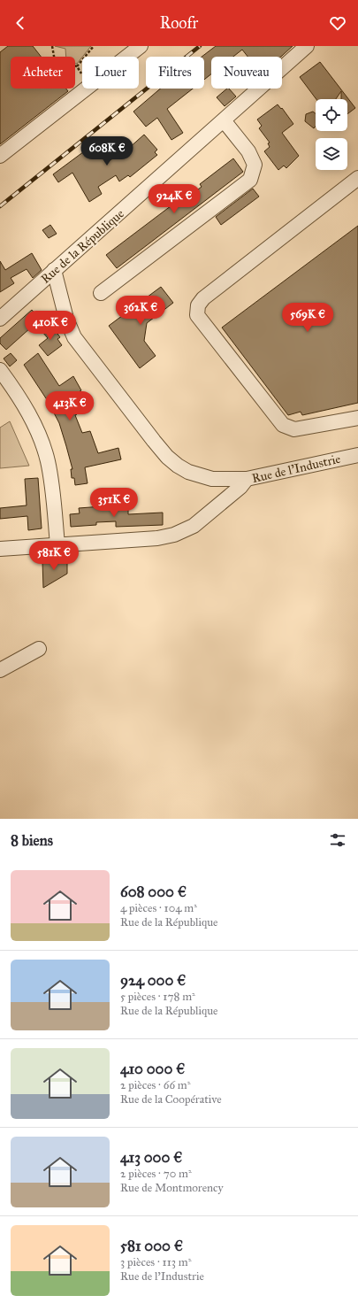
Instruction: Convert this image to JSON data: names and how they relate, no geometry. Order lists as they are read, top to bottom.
{
  "streets": {
    "street": ["Rue de la République", "Rue de l'Industrie"]
  },
  "page": {
    "header": "Roofr",
    "chip": [
      "Acheter",
      "Louer",
      "Filtres",
      "Nouveau"
    ],
    "price": [
      "608K €",
      "924K €",
      "362K €",
      "569K €",
      "410K €",
      "413K €",
      "351K €",
      "581K €"
    ],
    "heading": "8 biens",
    "list": [
      {
        "name": "608 000 €",
        "note": "4 pièces · 104 m² · Rue de la République"
      },
      {
        "name": "924 000 €",
        "note": "5 pièces · 178 m² · Rue de la République"
      },
      {
        "name": "410 000 €",
        "note": "2 pièces · 66 m² · Rue de la Coopérative"
      },
      {
        "name": "413 000 €",
        "note": "2 pièces · 70 m² · Rue de Montmorency"
      },
      {
        "name": "581 000 €",
        "note": "3 pièces · 113 m² · Rue de l'Industrie"
      }
    ]
  }
}
